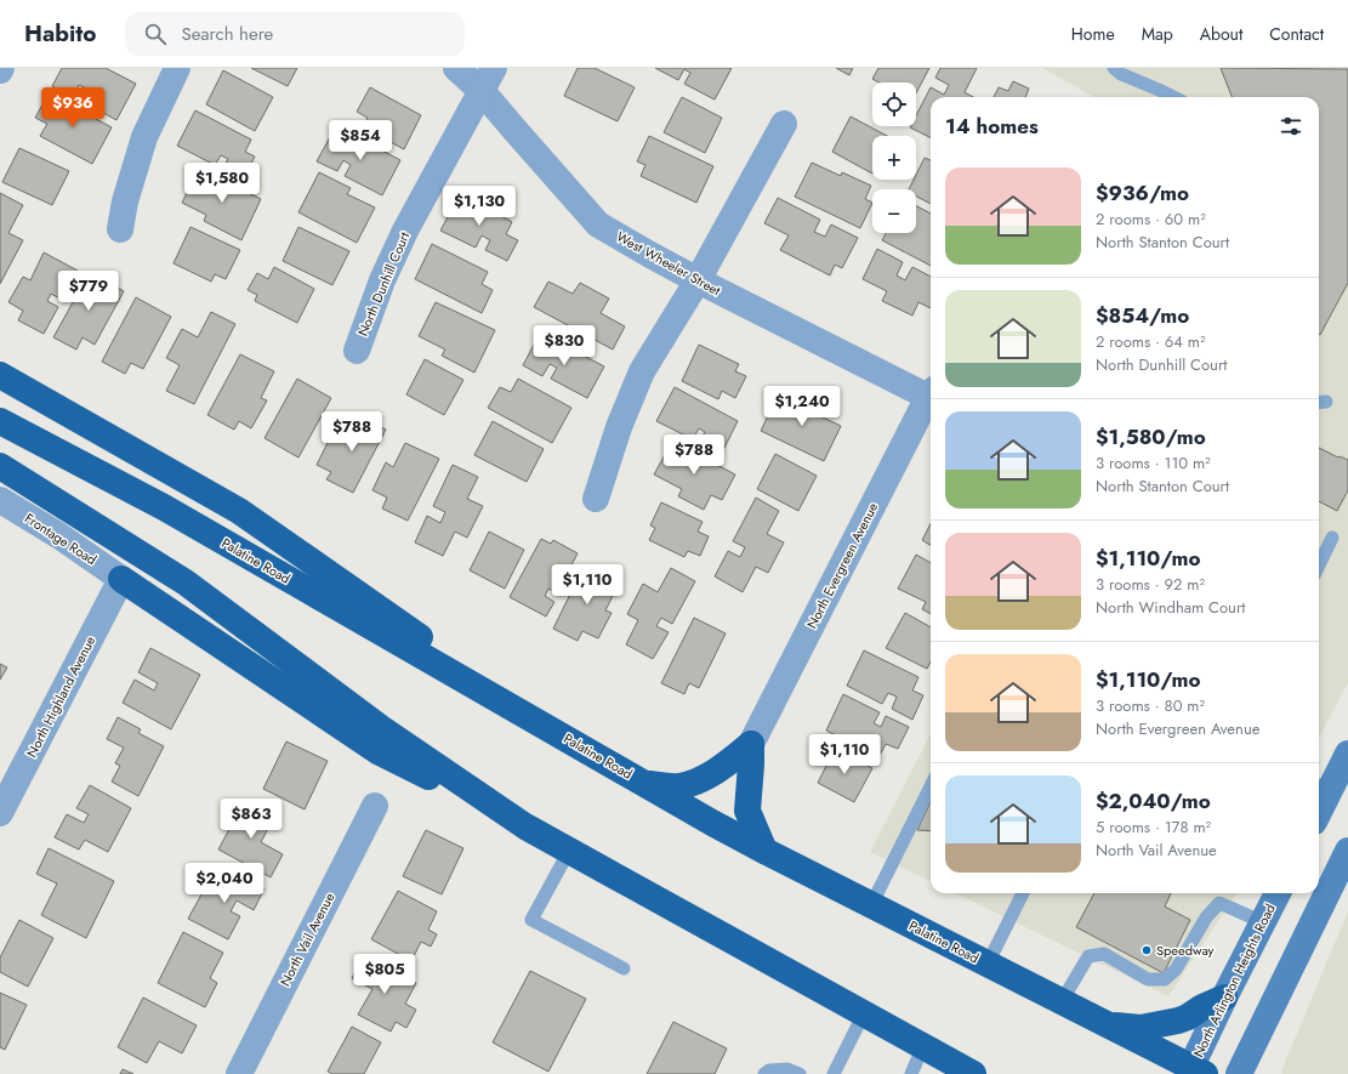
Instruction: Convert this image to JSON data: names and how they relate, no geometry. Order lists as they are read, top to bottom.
{
  "streets": {
    "highway": ["Palatine Road"],
    "main road": ["North Arlington Heights Road"],
    "street": [
      "West Wheeler Street",
      "North Dunhill Court",
      "Frontage Road",
      "North Evergreen Avenue",
      "North Highland Avenue",
      "North Vail Avenue"
    ]
  },
  "crossings": [
    ["West Wheeler Street", "North Dunhill Court"],
    ["Frontage Road", "North Highland Avenue"],
    ["Palatine Road", "North Arlington Heights Road"]
  ],
  "places": ["Speedway"],
  "page": {
    "header": "Habito",
    "search": "Search here",
    "nav": [
      "Home",
      "Map",
      "About",
      "Contact"
    ],
    "map_buttons": ["+", "−"],
    "price": [
      "$936",
      "$854",
      "$1,580",
      "$1,130",
      "$779",
      "$830",
      "$1,240",
      "$788",
      "$788",
      "$1,110",
      "$1,110",
      "$863",
      "$2,040",
      "$805"
    ],
    "heading": "14 homes",
    "list": [
      {
        "name": "$936/mo",
        "note": "2 rooms · 60 m² · North Stanton Court"
      },
      {
        "name": "$854/mo",
        "note": "2 rooms · 64 m² · North Dunhill Court"
      },
      {
        "name": "$1,580/mo",
        "note": "3 rooms · 110 m² · North Stanton Court"
      },
      {
        "name": "$1,110/mo",
        "note": "3 rooms · 92 m² · North Windham Court"
      },
      {
        "name": "$1,110/mo",
        "note": "3 rooms · 80 m² · North Evergreen Avenue"
      },
      {
        "name": "$2,040/mo",
        "note": "5 rooms · 178 m² · North Vail Avenue"
      }
    ]
  }
}
